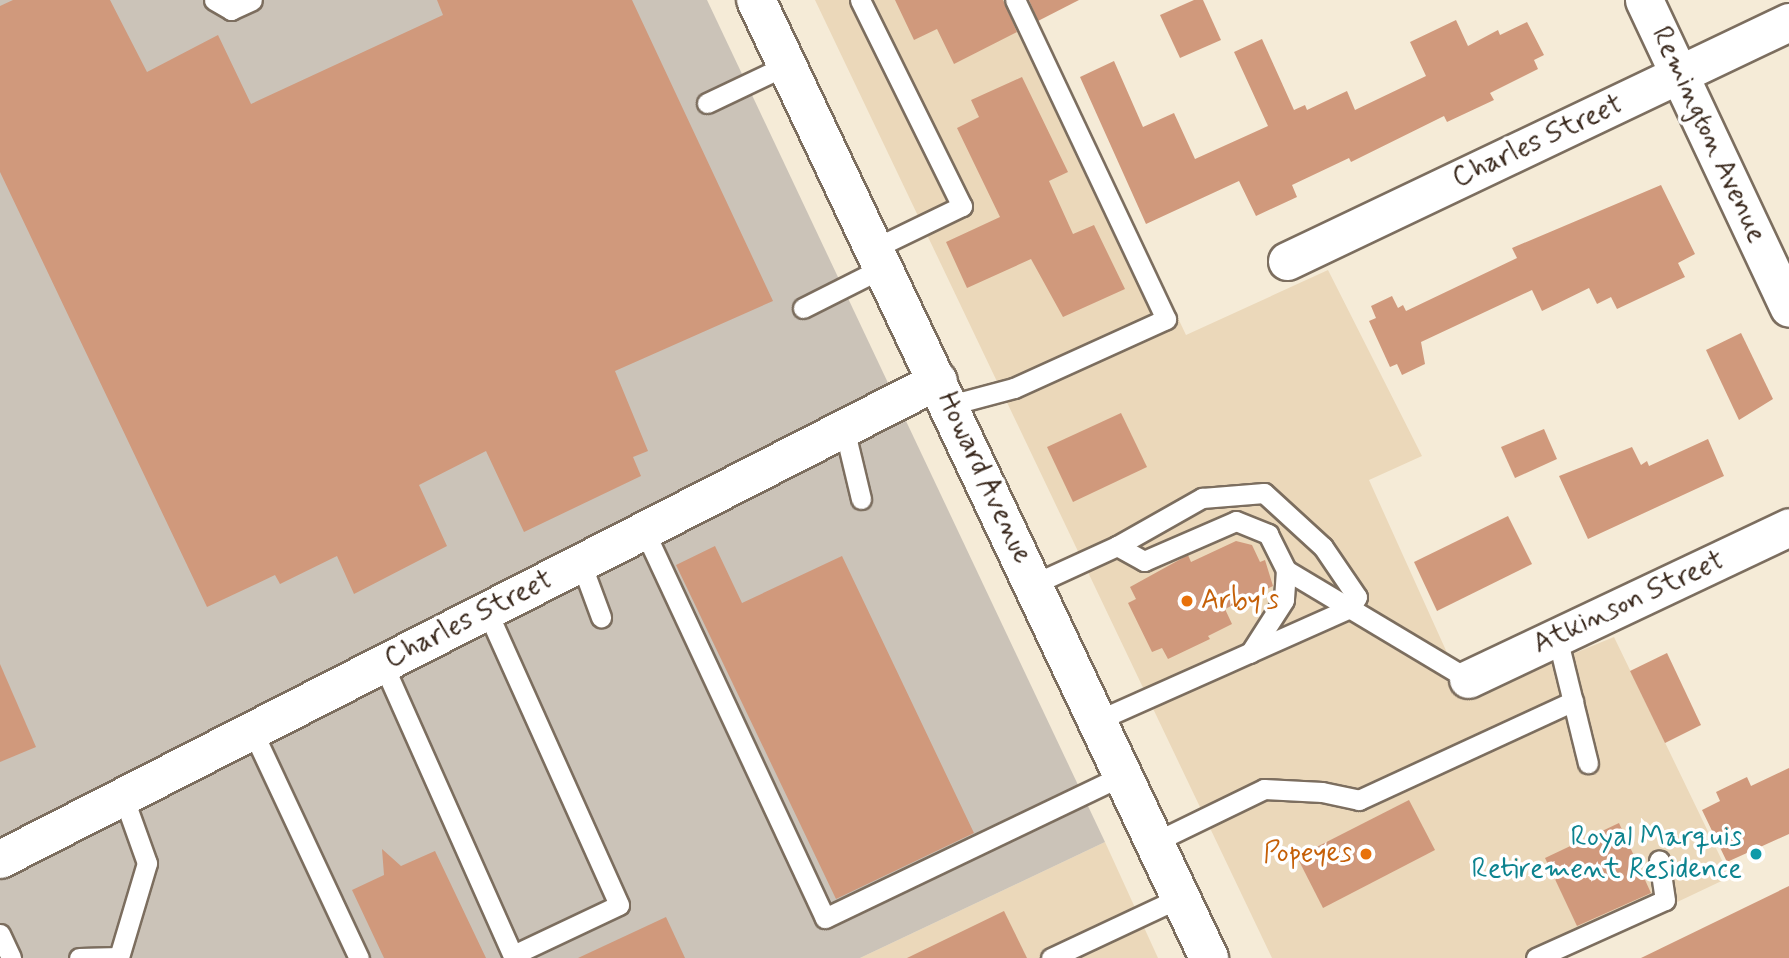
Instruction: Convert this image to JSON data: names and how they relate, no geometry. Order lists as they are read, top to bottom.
{
  "streets": {
    "main road": ["Howard Avenue"],
    "street": ["Remington Avenue", "Charles Street", "Atkinson Street"]
  },
  "crossings": [
    ["Remington Avenue", "Charles Street"],
    ["Charles Street", "Howard Avenue"]
  ],
  "places": ["Arby's", "Popeyes", "Royal Marquis Retirement Residence"]
}
